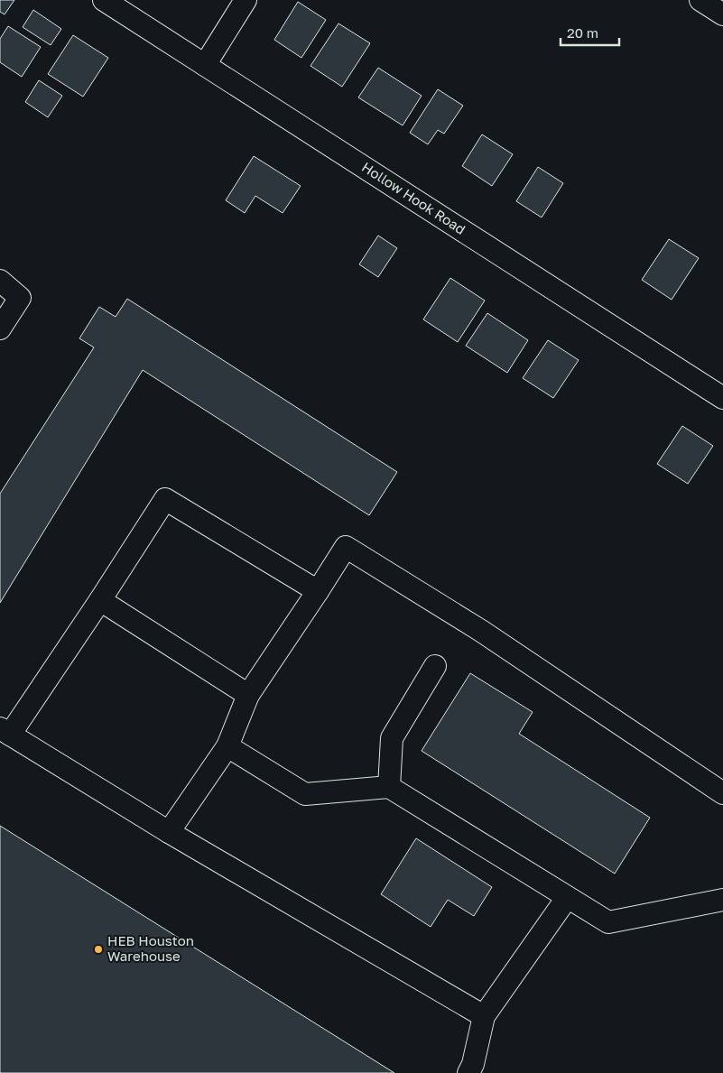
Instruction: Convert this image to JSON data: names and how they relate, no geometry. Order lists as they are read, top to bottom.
{
  "streets": {
    "street": ["Hollow Hook Road"]
  },
  "places": ["HEB Houston Warehouse"],
  "scale_bar": "20 m"
}
